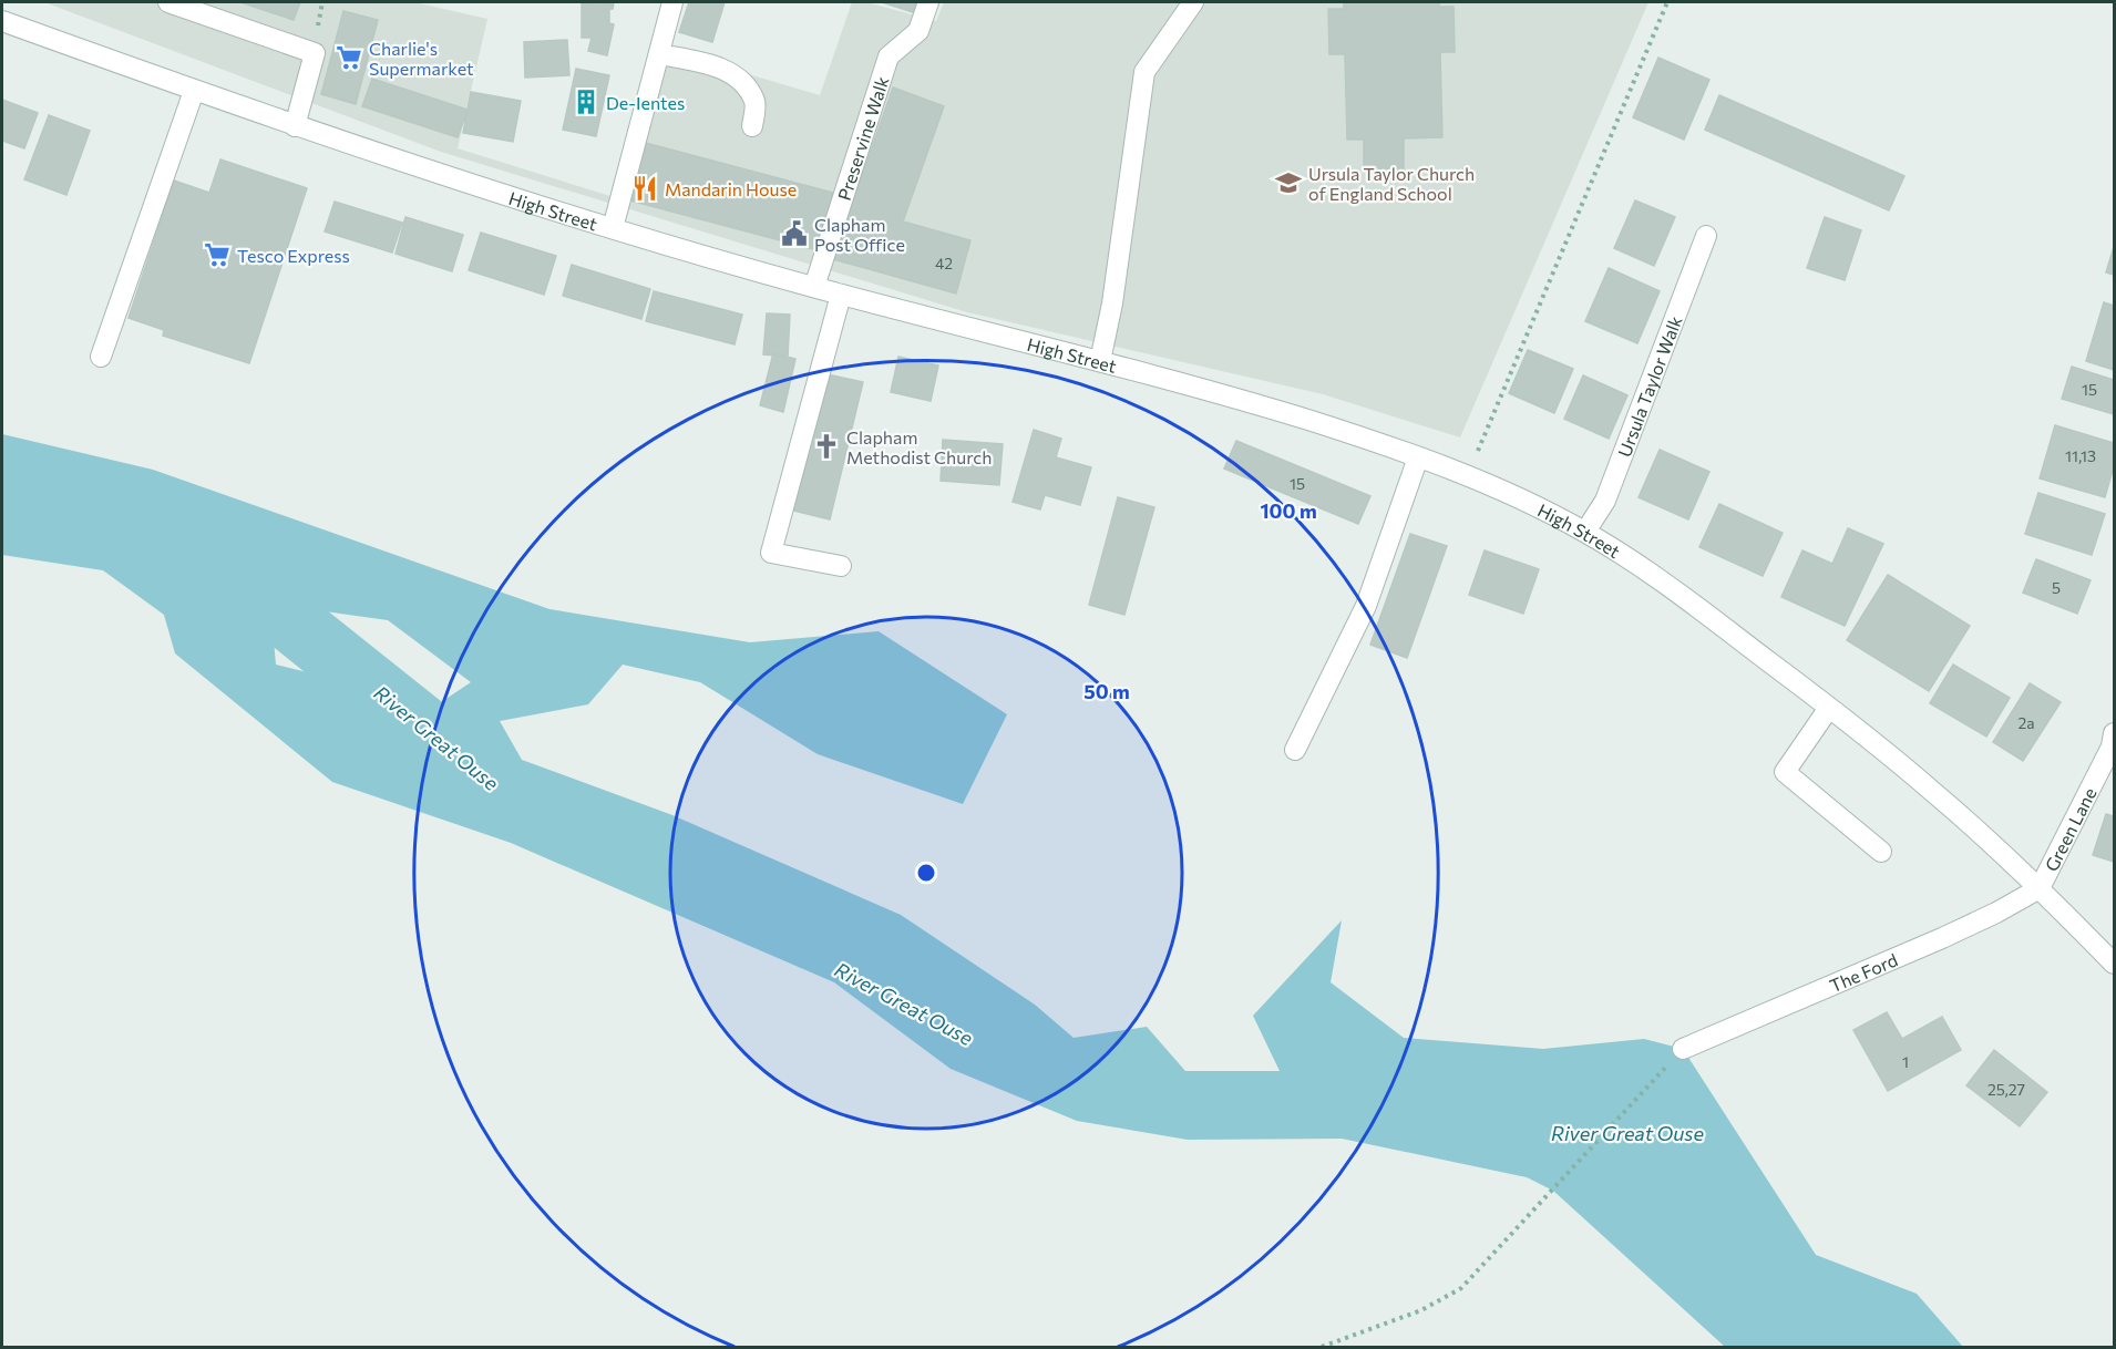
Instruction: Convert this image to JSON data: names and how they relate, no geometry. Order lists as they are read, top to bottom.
{
  "streets": {
    "street": [
      "Preservine Walk",
      "High Street",
      "Ursula Taylor Walk",
      "Green Lane",
      "The Ford"
    ]
  },
  "crossings": [
    ["Preservine Walk", "High Street"],
    ["High Street", "Ursula Taylor Walk"],
    ["High Street", "Green Lane"],
    ["High Street", "The Ford"],
    ["Green Lane", "The Ford"]
  ],
  "water": ["River Great Ouse"],
  "places": {
    "supermarket": ["Charlie's Supermarket", "Tesco Express"],
    "building": ["De-Ientes"],
    "school or university": ["Ursula Taylor Church of England School"],
    "restaurant": ["Mandarin House"],
    "public building": ["Clapham Post Office"],
    "church": ["Clapham Methodist Church"]
  },
  "house_numbers": [
    "42",
    "15",
    "11,13",
    "15",
    "5",
    "2a",
    "1",
    "25,27"
  ],
  "rings": ["100 m", "50 m"]
}
